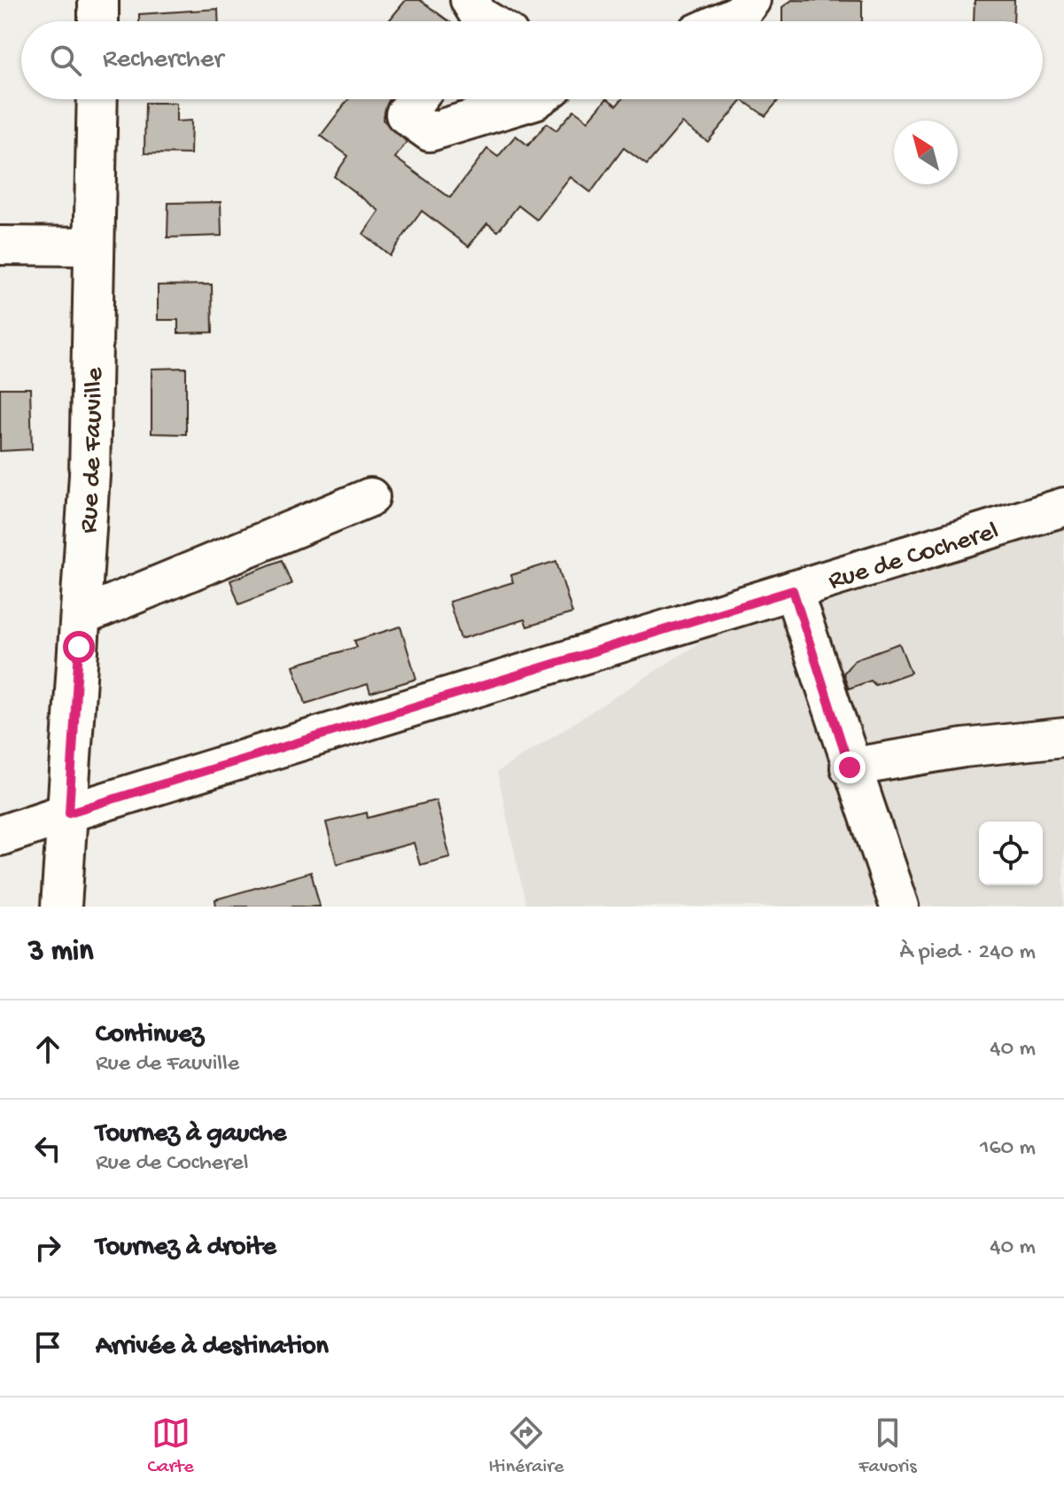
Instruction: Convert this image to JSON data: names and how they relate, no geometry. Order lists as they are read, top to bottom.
{
  "streets": {
    "main road": ["Rue de Fauville"],
    "street": ["Rue de Cocherel"]
  },
  "crossings": [
    ["Rue de Fauville", "Rue de Cocherel"]
  ],
  "north": "top left",
  "page": {
    "search": "Rechercher",
    "heading": ["3 min", "À pied · 240 m"],
    "list": [
      ["Continuez", "Rue de Fauville", "40 m"],
      ["Tournez à gauche", "Rue de Cocherel", "160 m"],
      ["Tournez à droite", "40 m"],
      "Arrivée à destination"
    ],
    "nav": ["Carte", "Itinéraire", "Favoris"]
  }
}
